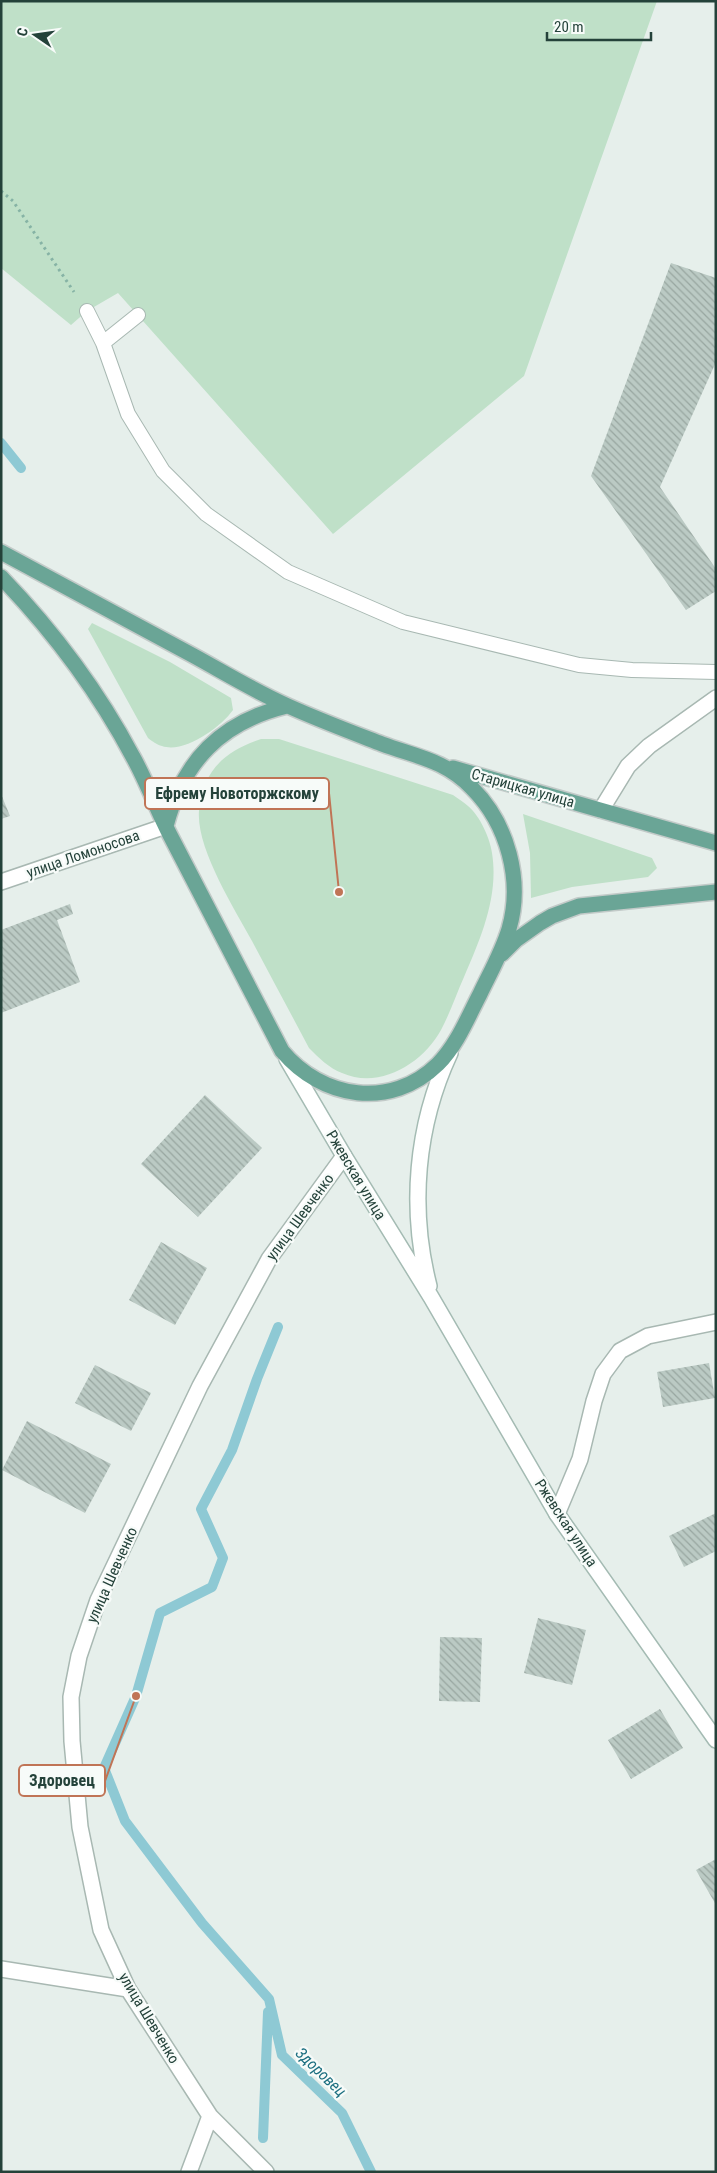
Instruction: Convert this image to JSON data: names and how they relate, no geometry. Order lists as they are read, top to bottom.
{
  "streets": {
    "main road": ["Старицкая улица"],
    "street": ["улица Ломоносова", "Ржевская улица", "улица Шевченко"]
  },
  "crossings": [
    ["Ржевская улица", "улица Шевченко"]
  ],
  "water": ["Здоровец"],
  "places": ["Ефрему Новоторжскому", "Здоровец"],
  "scale_bar": "20 m",
  "north": "left"
}
